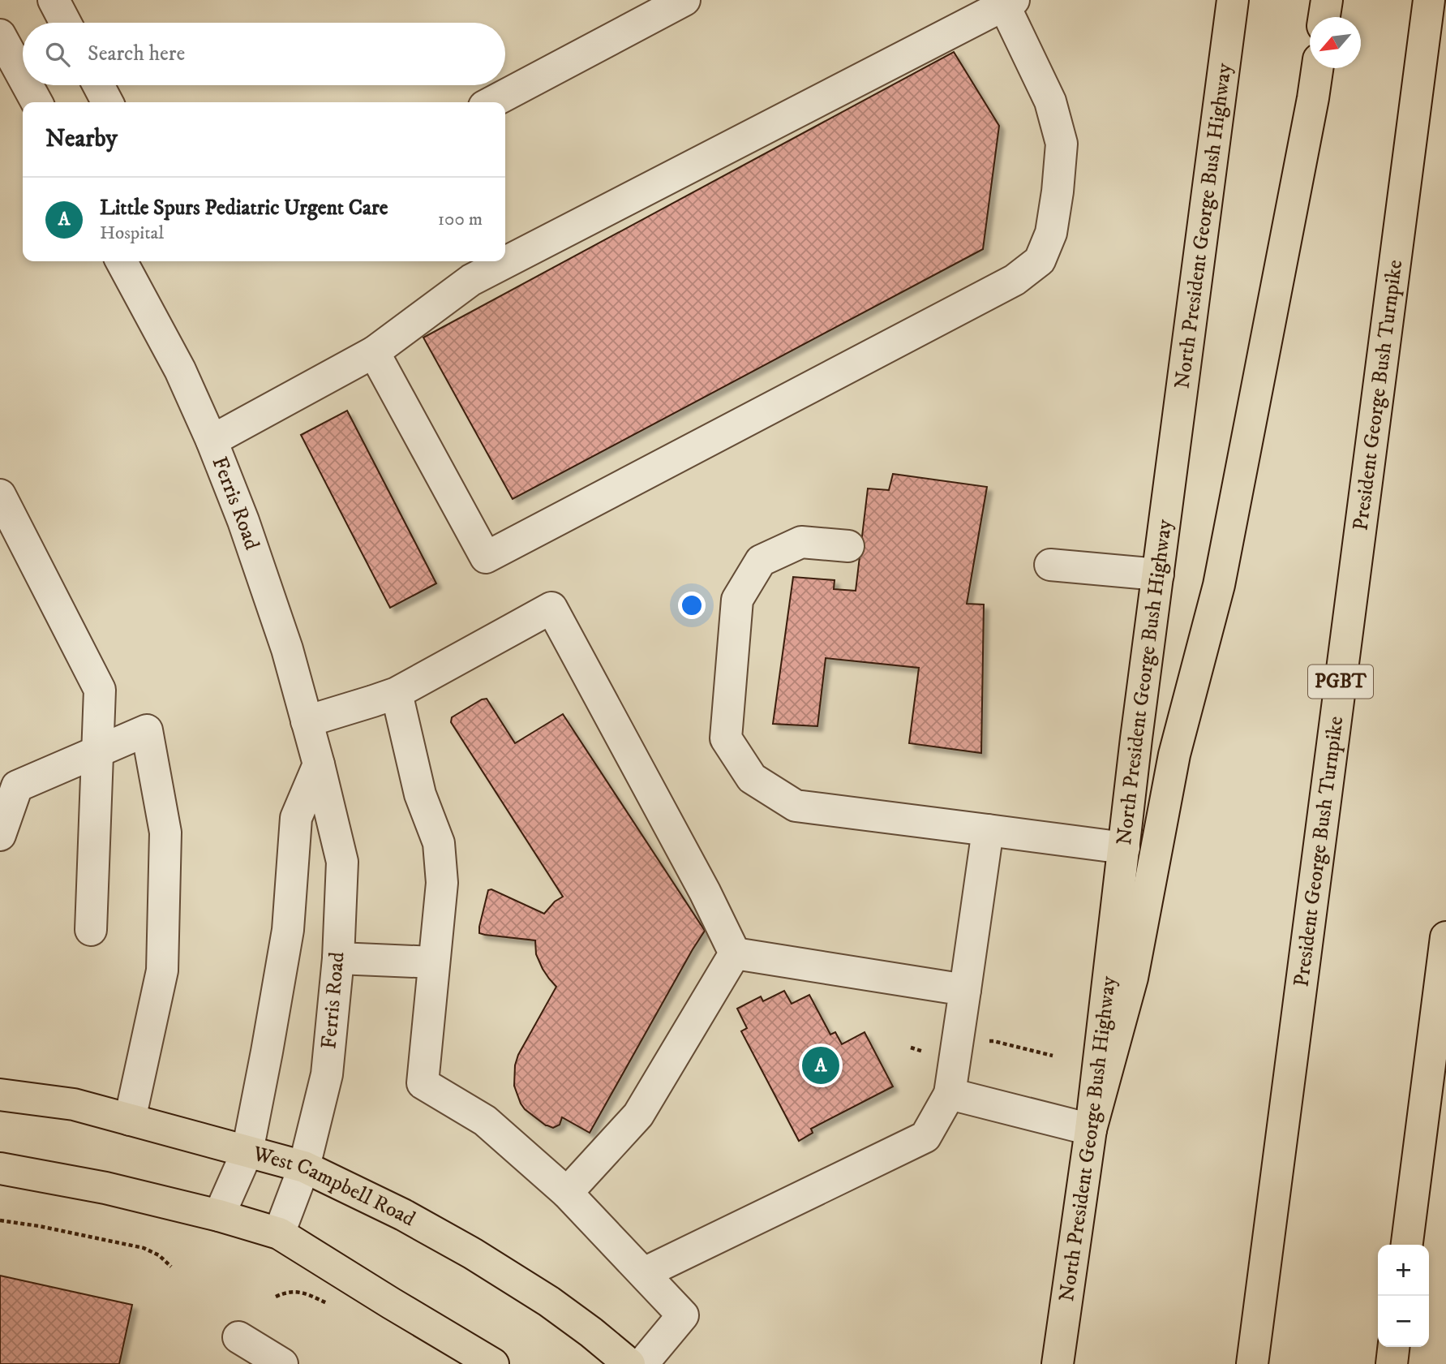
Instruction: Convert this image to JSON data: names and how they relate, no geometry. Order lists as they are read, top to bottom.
{
  "streets": {
    "main road": [
      "North President George Bush Highway",
      "President George Bush Turnpike",
      "PGBT",
      "West Campbell Road"
    ],
    "street": ["Ferris Road"]
  },
  "crossings": [
    ["Ferris Road", "West Campbell Road"]
  ],
  "north": "bottom left",
  "page": {
    "search": "Search here",
    "heading": "Nearby",
    "list": [
      {
        "mark": "A",
        "name": "Little Spurs Pediatric Urgent Care",
        "note": "Hospital",
        "value": "100 m"
      }
    ],
    "pins": "A",
    "map_buttons": ["+", "−"]
  }
}
